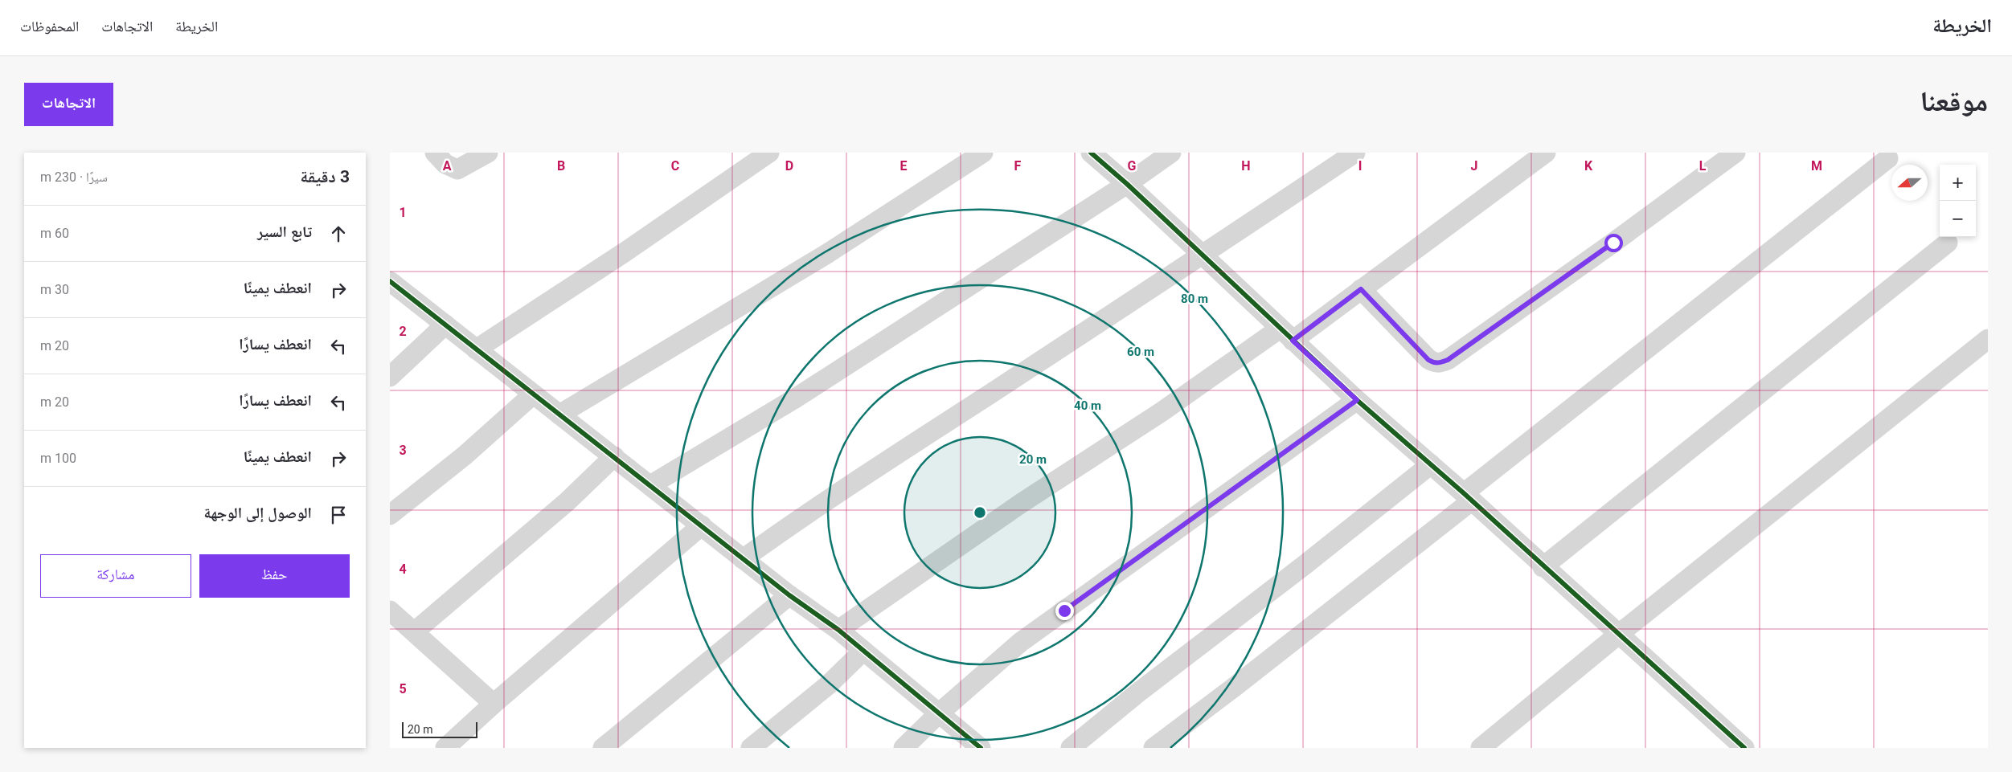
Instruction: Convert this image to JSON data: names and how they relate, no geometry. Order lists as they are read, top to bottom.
{
  "scale_bar": "20 m",
  "north": "left",
  "page": {
    "header": "الخريطة",
    "nav": ["الخريطة", "الاتجاهات", "المحفوظات"],
    "title": "موقعنا",
    "buttons": [
      "الاتجاهات",
      ["حفظ", "مشاركة"]
    ],
    "heading": ["3 دقيقة", "سيرًا · 230 m"],
    "map_buttons": ["+", "−"],
    "list": [
      ["تابع السير", "60 m"],
      ["انعطف يمينًا", "30 m"],
      ["انعطف يسارًا", "20 m"],
      ["انعطف يسارًا", "20 m"],
      ["انعطف يمينًا", "100 m"],
      "الوصول إلى الوجهة"
    ],
    "scale": "20 m"
  },
  "grid": {
    "columns": [
      "A",
      "B",
      "C",
      "D",
      "E",
      "F",
      "G",
      "H",
      "I",
      "J",
      "K",
      "L",
      "M"
    ],
    "rows": [
      "1",
      "2",
      "3",
      "4",
      "5"
    ]
  },
  "rings": [
    "80 m",
    "60 m",
    "40 m",
    "20 m"
  ]
}
